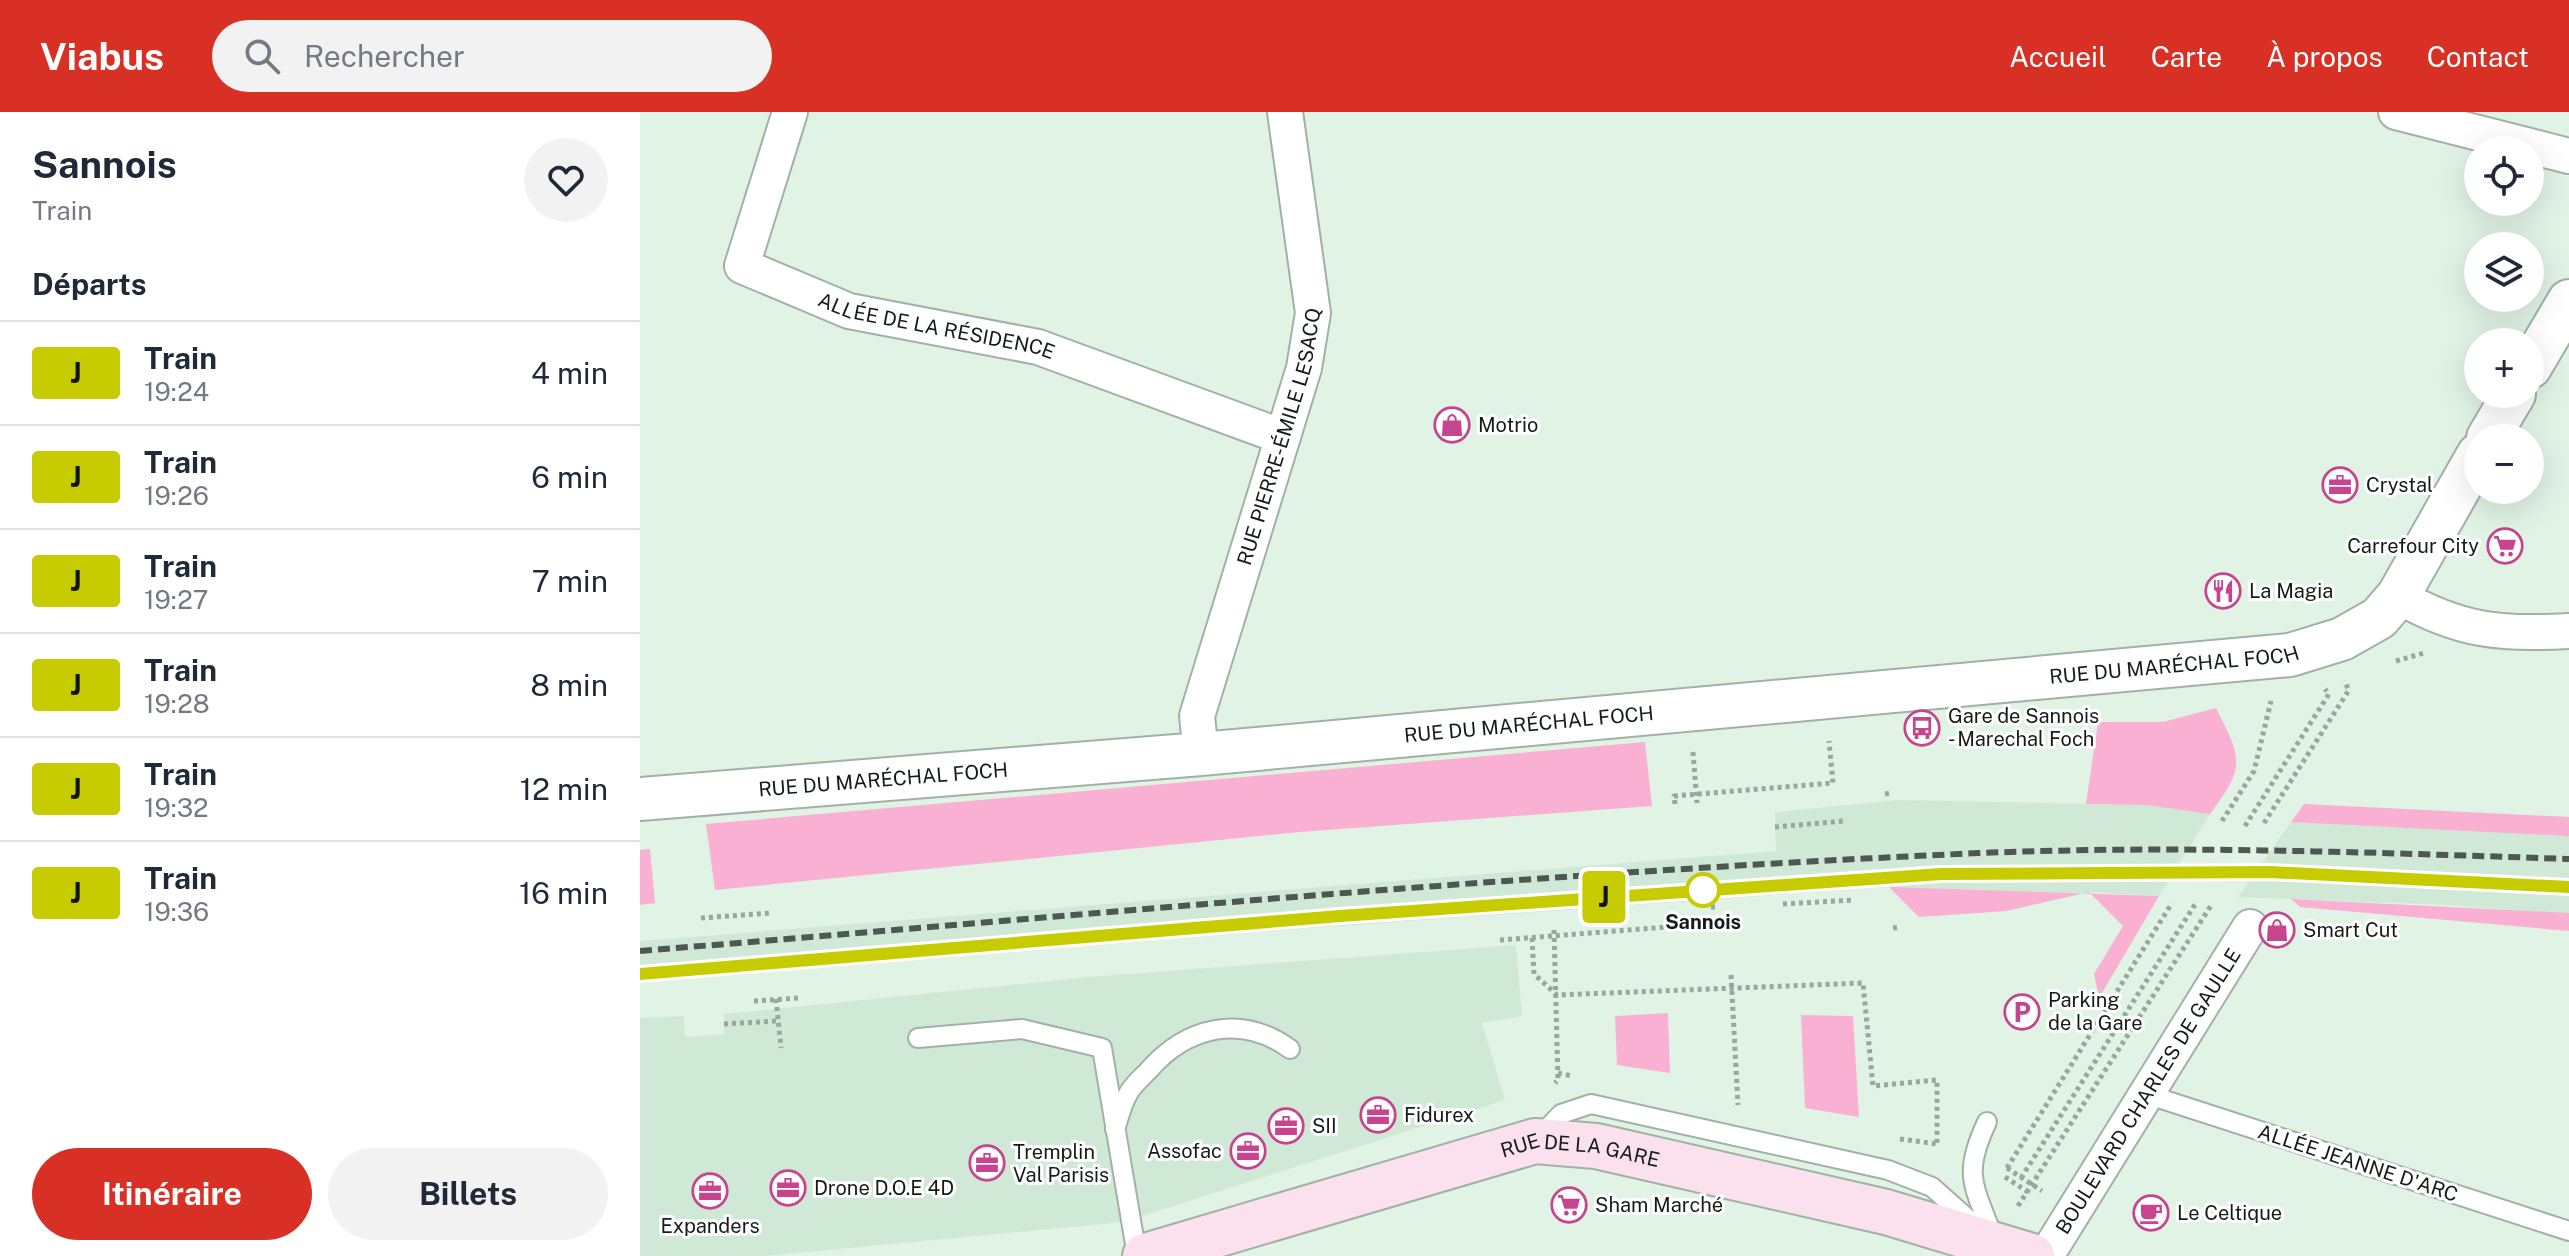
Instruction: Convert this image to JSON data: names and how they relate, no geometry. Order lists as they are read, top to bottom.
{
  "streets": {
    "main road": ["RUE DE LA GARE"],
    "street": [
      "ALLÉE DE LA RÉSIDENCE",
      "RUE PIERRE-ÉMILE LESACQ",
      "RUE DU MARÉCHAL FOCH",
      "BOULEVARD CHARLES DE GAULLE"
    ],
    "lane": ["ALLÉE JEANNE D'ARC"]
  },
  "crossings": [
    ["ALLÉE DE LA RÉSIDENCE", "RUE PIERRE-ÉMILE LESACQ"],
    ["RUE PIERRE-ÉMILE LESACQ", "RUE DU MARÉCHAL FOCH"],
    ["BOULEVARD CHARLES DE GAULLE", "ALLÉE JEANNE D'ARC"]
  ],
  "places": {
    "shop": ["Motrio", "Smart Cut"],
    "office": [
      "Crystal",
      "Fidurex",
      "SII",
      "Assofac",
      "Tremplin Val Parisis",
      "Drone D.O.E 4D",
      "Expanders"
    ],
    "supermarket": ["Carrefour City", "Sham Marché"],
    "restaurant": ["La Magia"],
    "bus stop": ["Gare de Sannois - Marechal Foch"],
    "other": ["Sannois"],
    "parking": ["Parking de la Gare"],
    "cafe": ["Le Celtique"]
  },
  "page": {
    "header": "Viabus",
    "search": "Rechercher",
    "nav": [
      "Accueil",
      "Carte",
      "À propos",
      "Contact"
    ],
    "heading": [
      ["Sannois", "Train"],
      "Départs"
    ],
    "on_map": "J",
    "map_buttons": ["+", "−"],
    "list": [
      {
        "mark": "J",
        "name": "Train",
        "note": "19:24",
        "value": "4 min"
      },
      {
        "mark": "J",
        "name": "Train",
        "note": "19:26",
        "value": "6 min"
      },
      {
        "mark": "J",
        "name": "Train",
        "note": "19:27",
        "value": "7 min"
      },
      {
        "mark": "J",
        "name": "Train",
        "note": "19:28",
        "value": "8 min"
      },
      {
        "mark": "J",
        "name": "Train",
        "note": "19:32",
        "value": "12 min"
      },
      {
        "mark": "J",
        "name": "Train",
        "note": "19:36",
        "value": "16 min"
      }
    ],
    "buttons": ["Itinéraire", "Billets"]
  }
}
